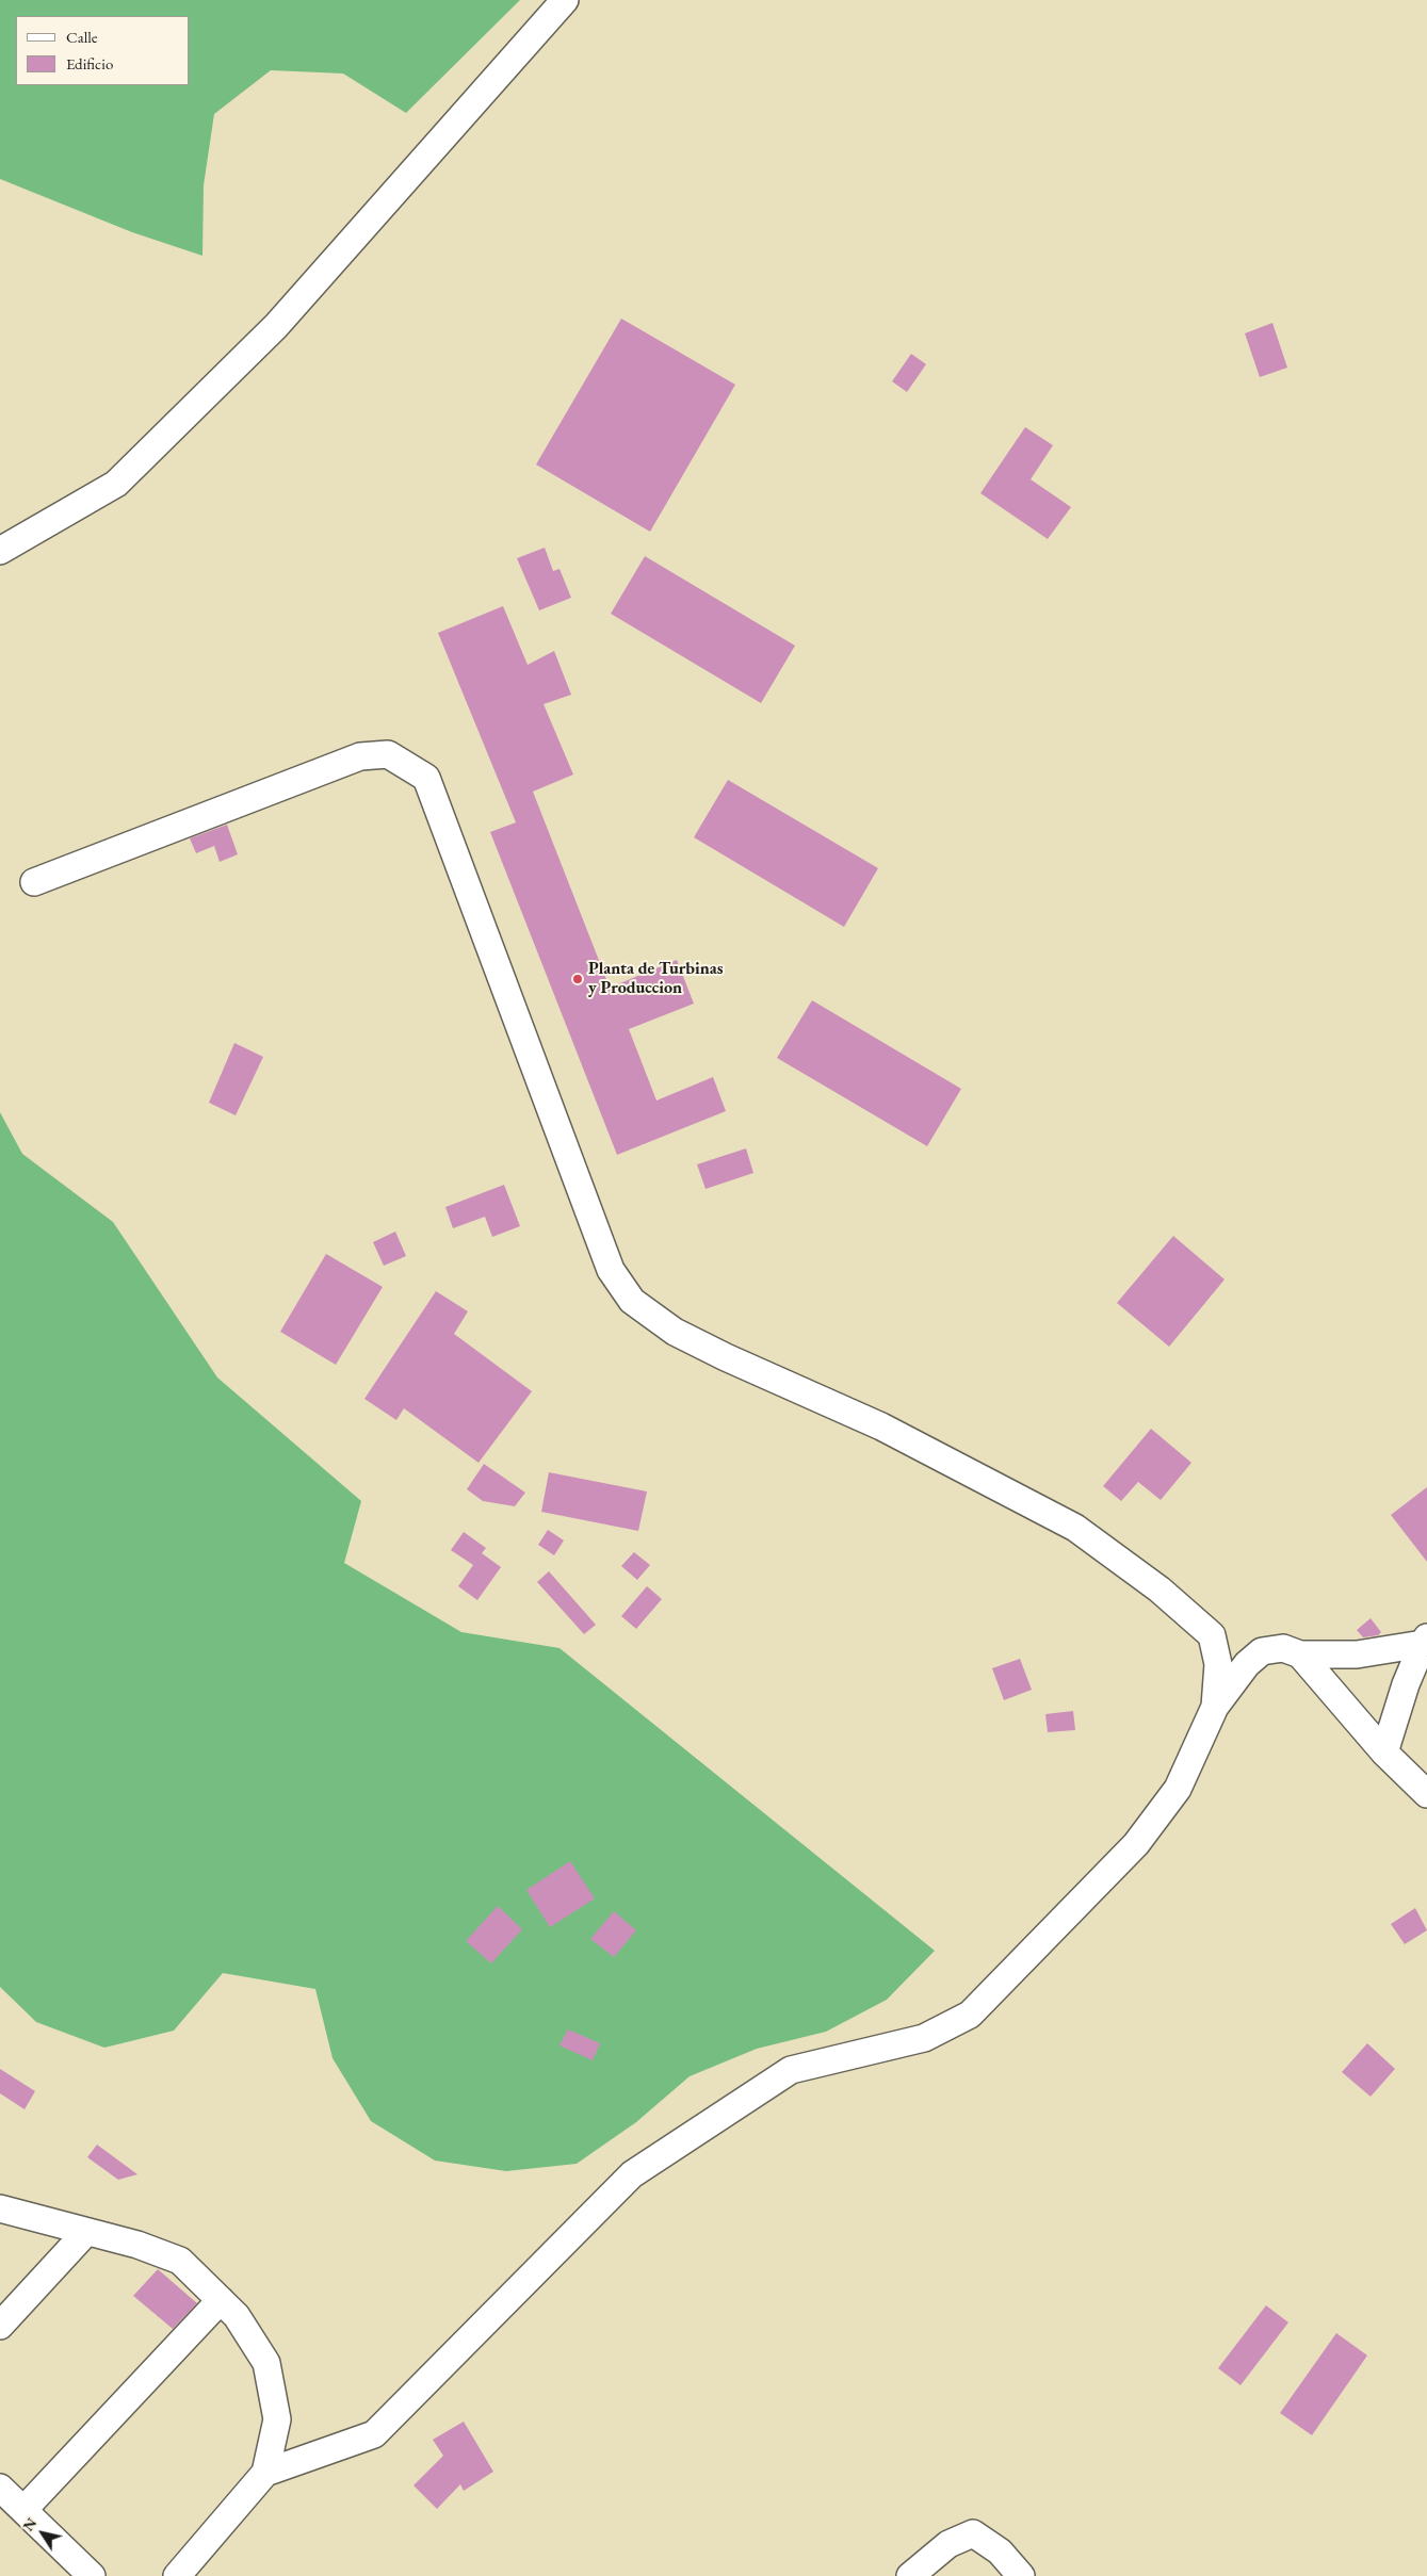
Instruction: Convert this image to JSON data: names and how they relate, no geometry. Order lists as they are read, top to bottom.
{
  "places": ["Planta de Turbinas y Produccion"],
  "legend": ["Calle", "Edificio"],
  "north": "top left"
}
